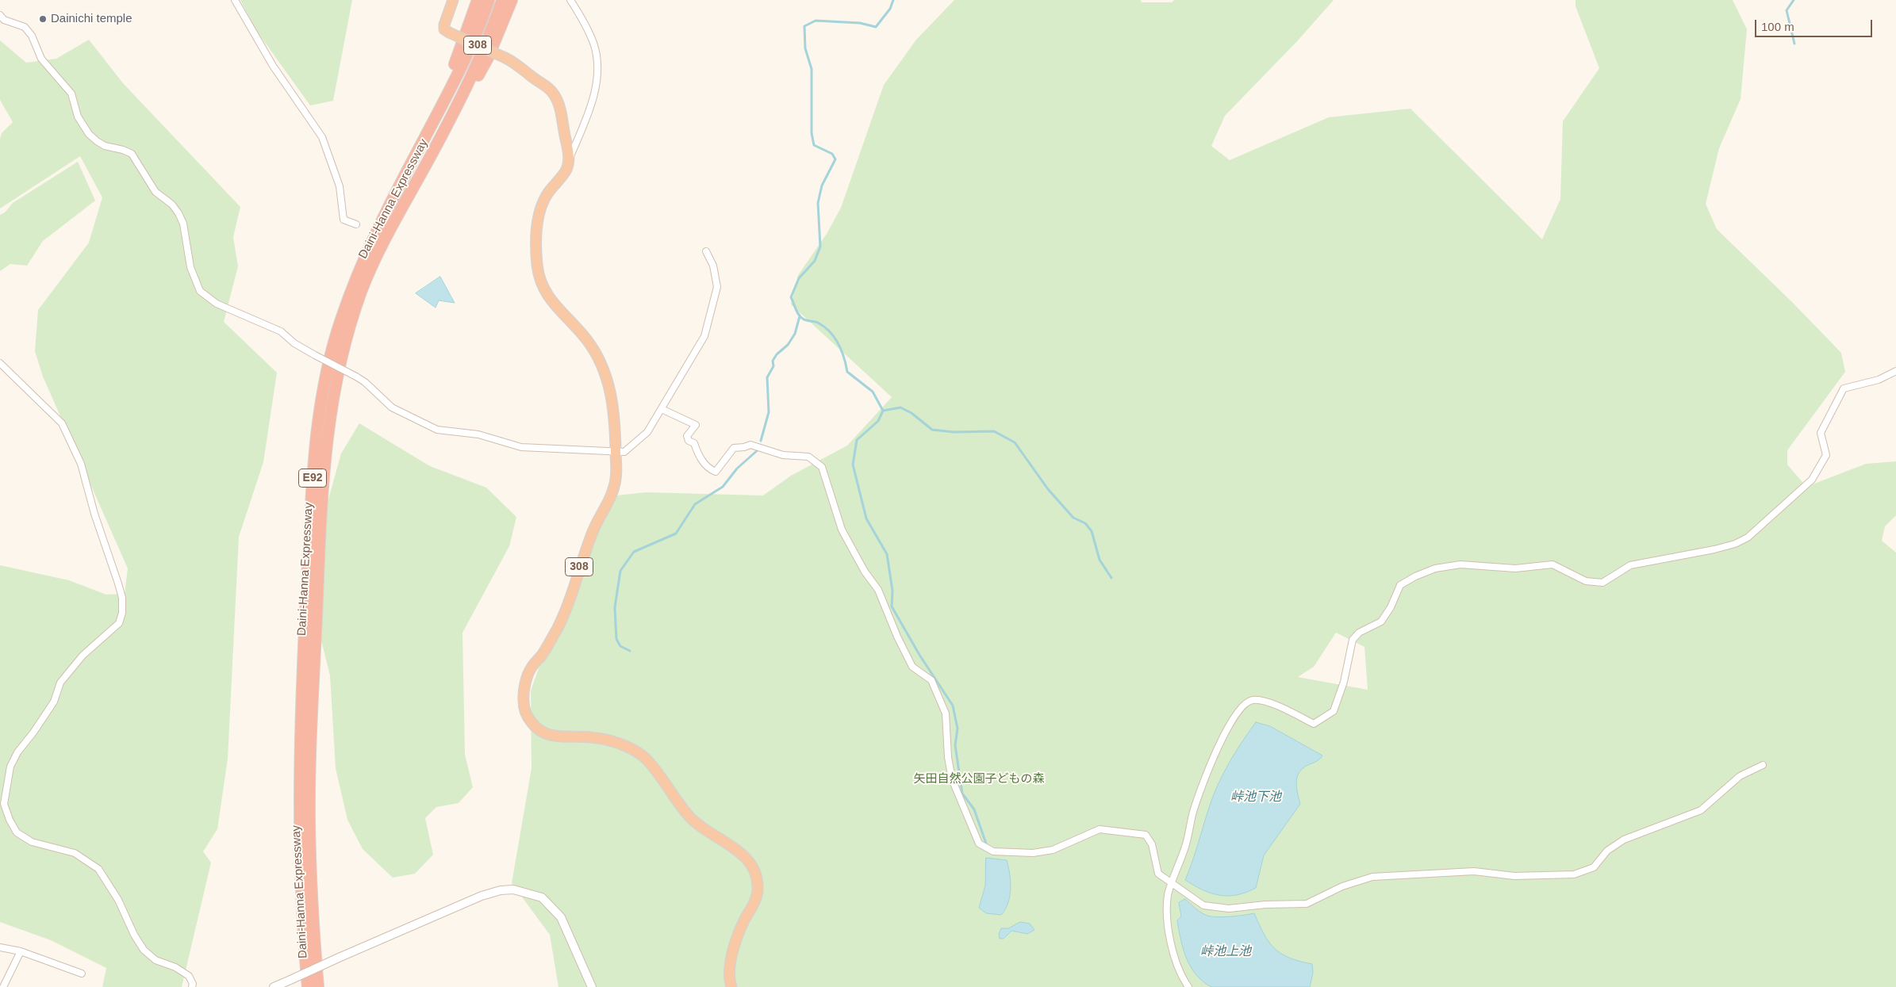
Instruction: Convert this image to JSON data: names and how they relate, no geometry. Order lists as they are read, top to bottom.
{
  "streets": {
    "highway": ["308", "Daini-Hanna Expressway", "E92"]
  },
  "water": ["峠池下池", "峠池上池"],
  "parks": ["矢田自然公園子どもの森"],
  "places": ["Dainichi temple"],
  "scale_bar": "100 m"
}
